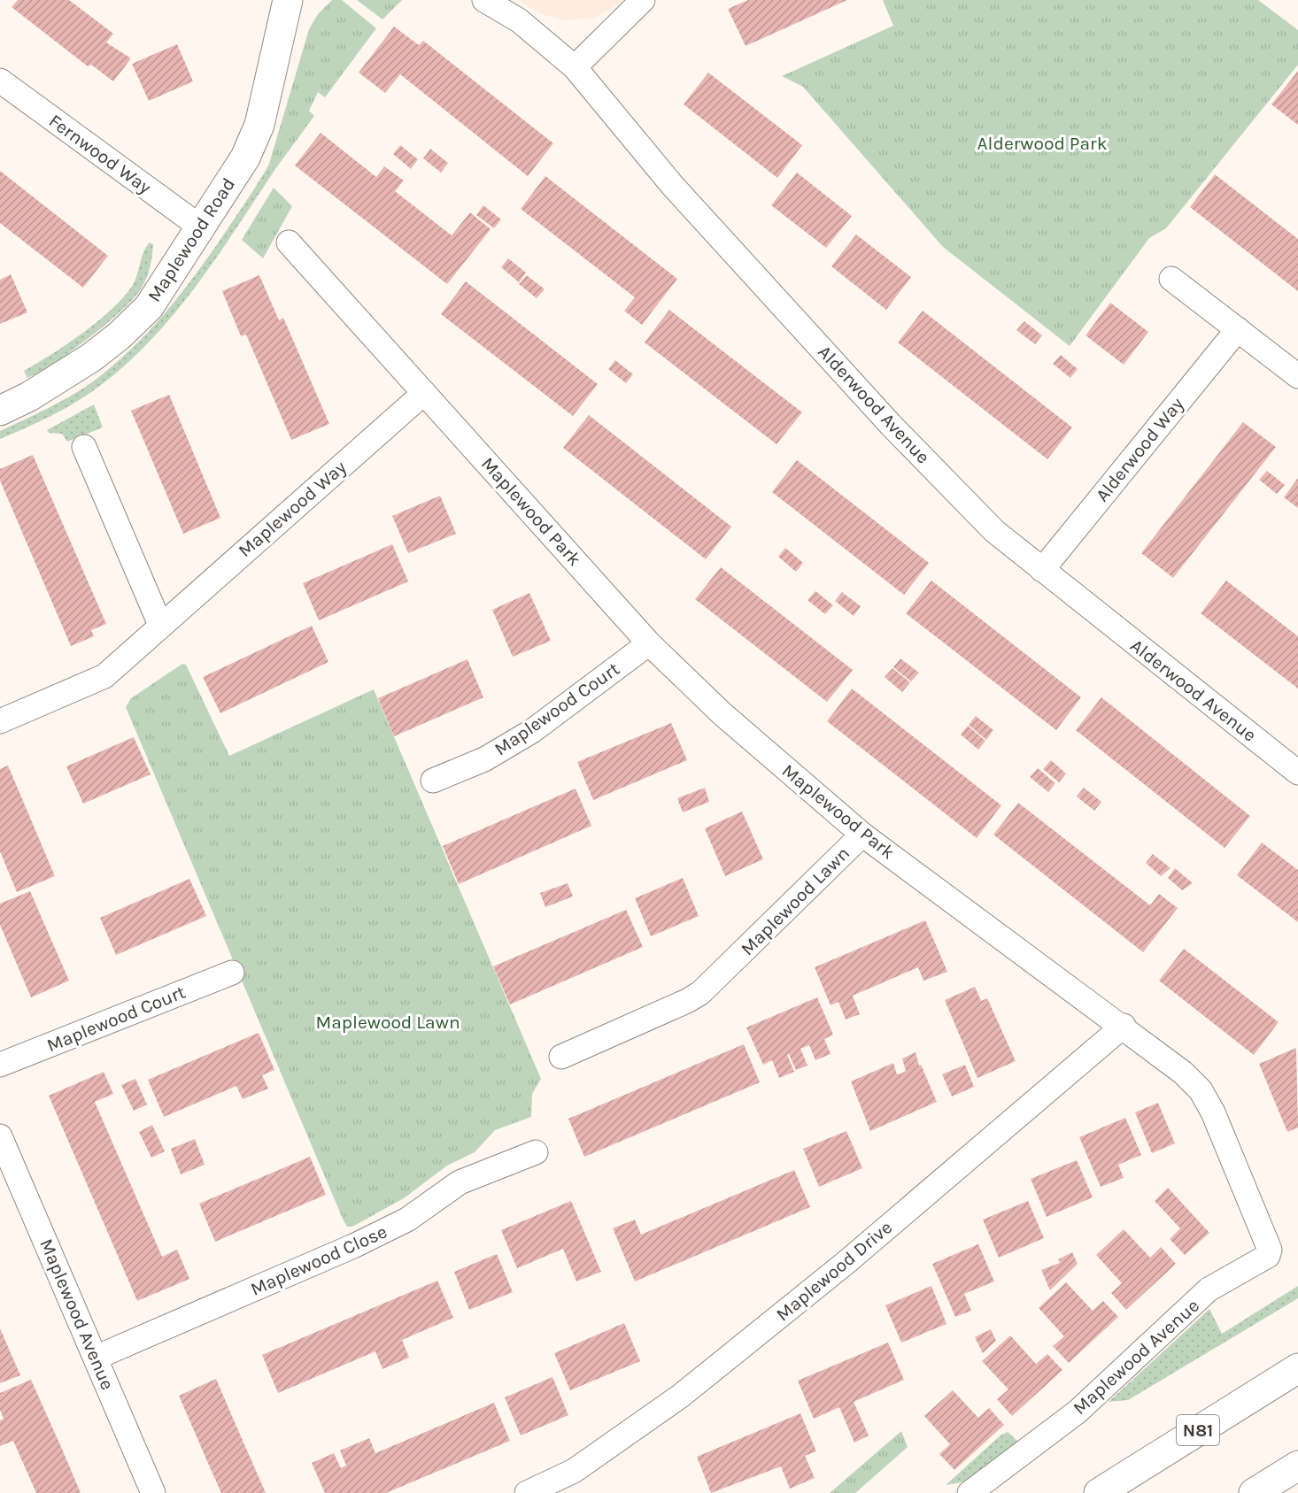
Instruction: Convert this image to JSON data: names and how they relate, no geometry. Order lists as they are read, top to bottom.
{
  "streets": {
    "street": [
      "Fernwood Way",
      "Maplewood Road",
      "Alderwood Avenue",
      "Alderwood Way",
      "Maplewood Way",
      "Maplewood Park",
      "Maplewood Court",
      "Maplewood Lawn",
      "Maplewood Close",
      "Maplewood Drive",
      "Maplewood Avenue",
      "N81"
    ]
  },
  "crossings": [
    ["Fernwood Way", "Maplewood Road"],
    ["Alderwood Avenue", "Alderwood Way"],
    ["Maplewood Way", "Maplewood Park"],
    ["Maplewood Park", "Maplewood Court"],
    ["Maplewood Park", "Maplewood Lawn"],
    ["Maplewood Park", "Maplewood Drive"],
    ["Maplewood Park", "Maplewood Avenue"],
    ["Maplewood Close", "Maplewood Avenue"]
  ],
  "parks": ["Alderwood Park", "Maplewood Lawn"]
}
